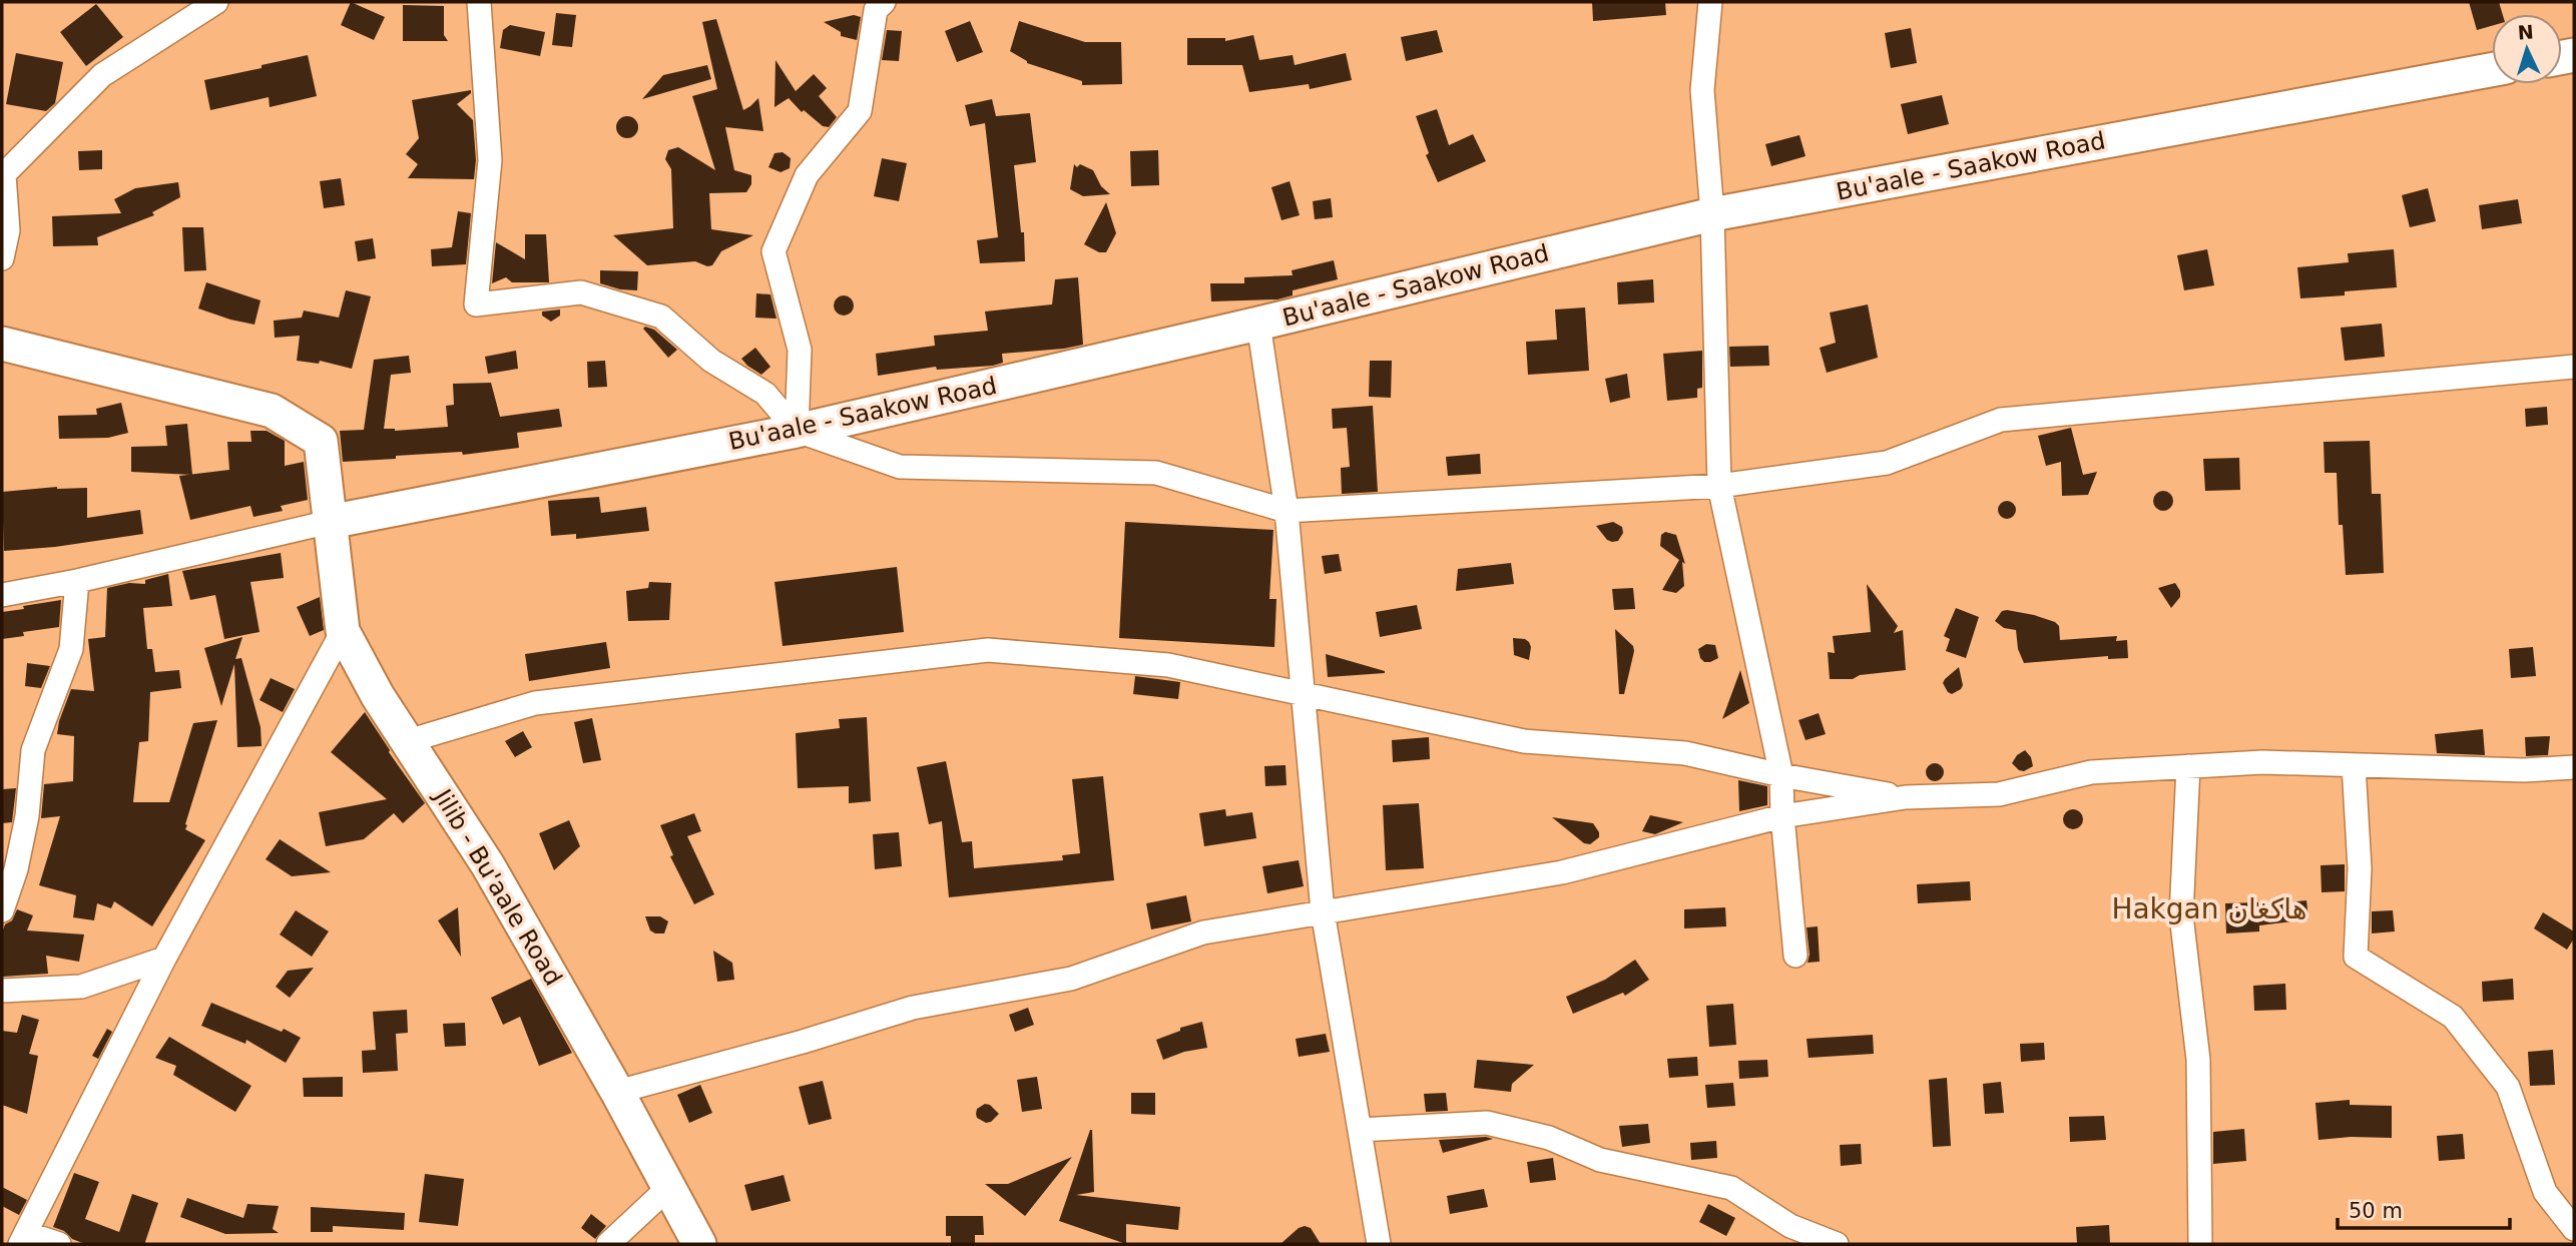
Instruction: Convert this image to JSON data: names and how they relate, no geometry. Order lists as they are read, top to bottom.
{
  "streets": {
    "main road": ["Bu'aale - Saakow Road", "Jilib - Bu'aale Road"]
  },
  "crossings": [
    ["Bu'aale - Saakow Road", "Jilib - Bu'aale Road"]
  ],
  "districts": ["Hakgan هاكغان"],
  "scale_bar": "50 m",
  "north": "top"
}
